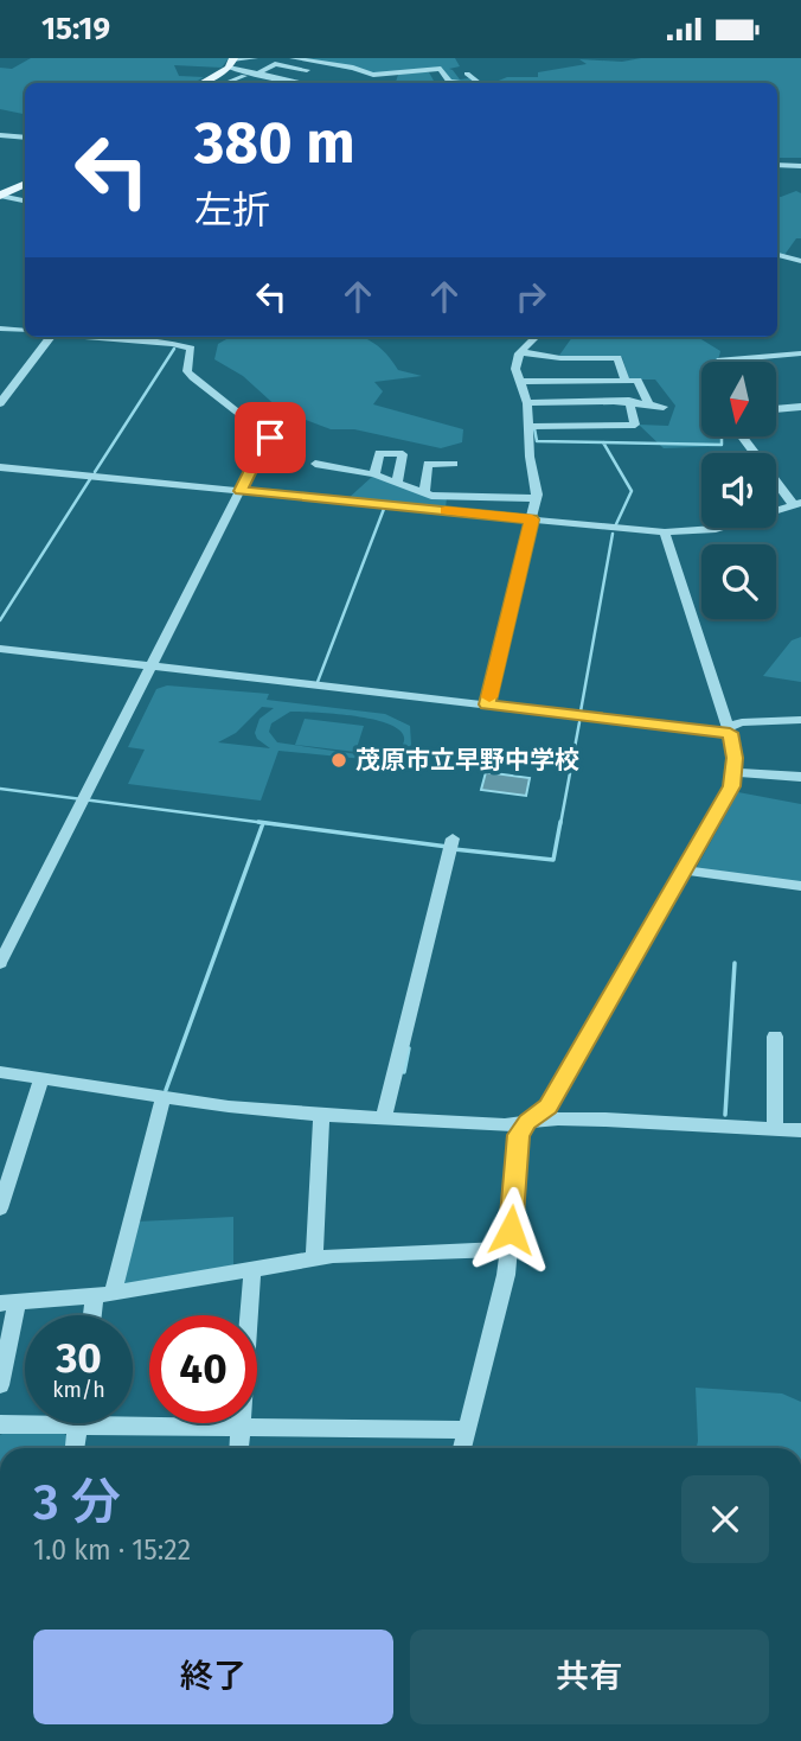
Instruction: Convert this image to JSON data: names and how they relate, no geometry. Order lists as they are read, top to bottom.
{
  "places": ["茂原市立早野中学校"],
  "north": "bottom",
  "page": {
    "status": "15:19",
    "turn": ["380 m", "左折"],
    "speed": "30 km/h",
    "limit": "40",
    "heading": ["3 分", "1.0 km · 15:22"],
    "buttons": ["終了", "共有"]
  }
}
